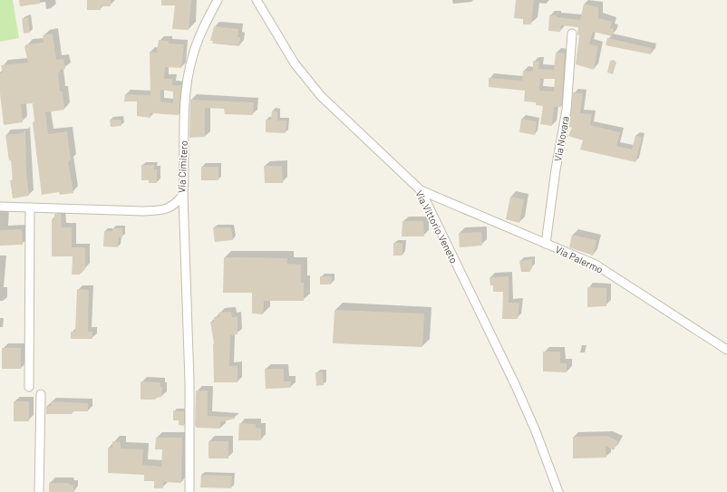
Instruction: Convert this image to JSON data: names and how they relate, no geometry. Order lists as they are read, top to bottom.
{
  "streets": {
    "street": [
      "Via Novara",
      "Via Cimitero",
      "Via Vittorio Veneto",
      "Via Palermo"
    ]
  },
  "crossings": [
    ["Via Novara", "Via Palermo"],
    ["Via Vittorio Veneto", "Via Palermo"]
  ]
}
